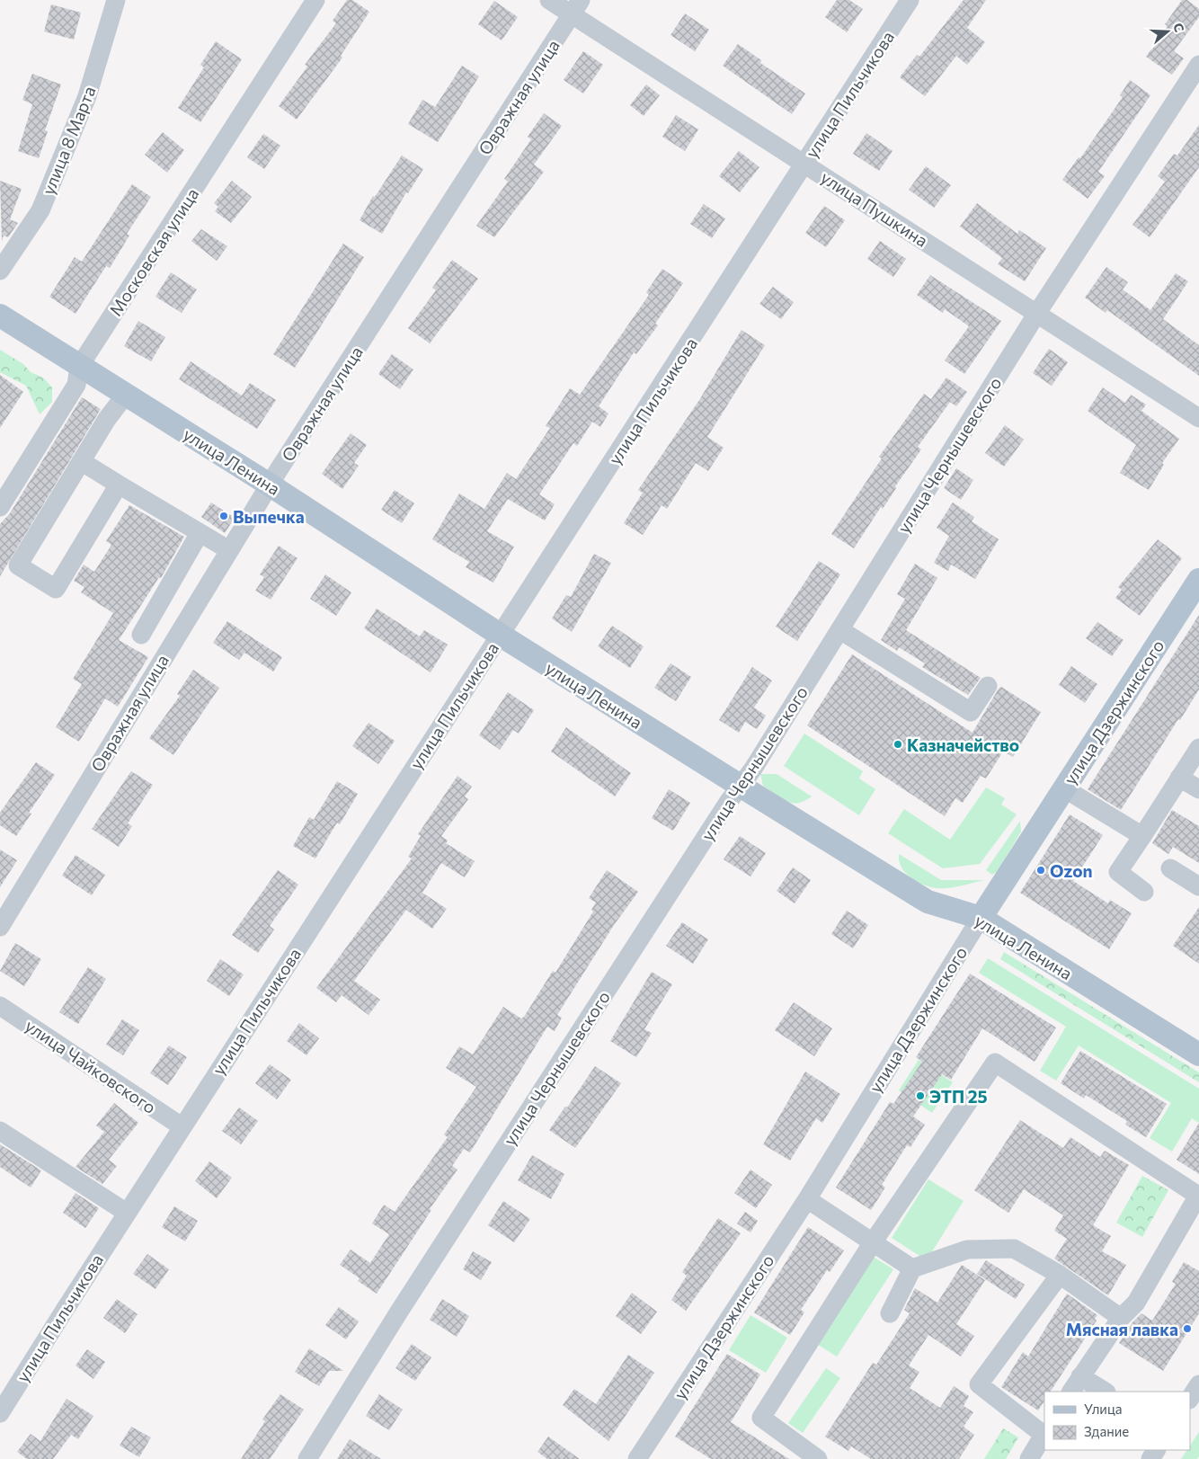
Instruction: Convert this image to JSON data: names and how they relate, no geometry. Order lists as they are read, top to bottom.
{
  "streets": {
    "main road": ["улица Ленина", "улица Дзержинского"],
    "street": [
      "улица Пильчикова",
      "Овражная улица",
      "улица 8 Марта",
      "улица Пушкина",
      "Московская улица",
      "улица Чернышевского",
      "улица Чайковского"
    ]
  },
  "crossings": [
    ["улица Пильчикова", "улица Пушкина"],
    ["улица Пильчикова", "улица Ленина"],
    ["улица Пильчикова", "улица Чайковского"],
    ["Овражная улица", "улица Пушкина"],
    ["Овражная улица", "улица Ленина"],
    ["улица Пушкина", "улица Чернышевского"],
    ["Московская улица", "улица Ленина"],
    ["улица Чернышевского", "улица Ленина"],
    ["улица Ленина", "улица Дзержинского"]
  ],
  "places": [
    "Выпечка",
    "Казначейство",
    "Ozon",
    "ЭТП 25",
    "Мясная лавка"
  ],
  "legend": ["Улица", "Здание"],
  "north": "right"
}
